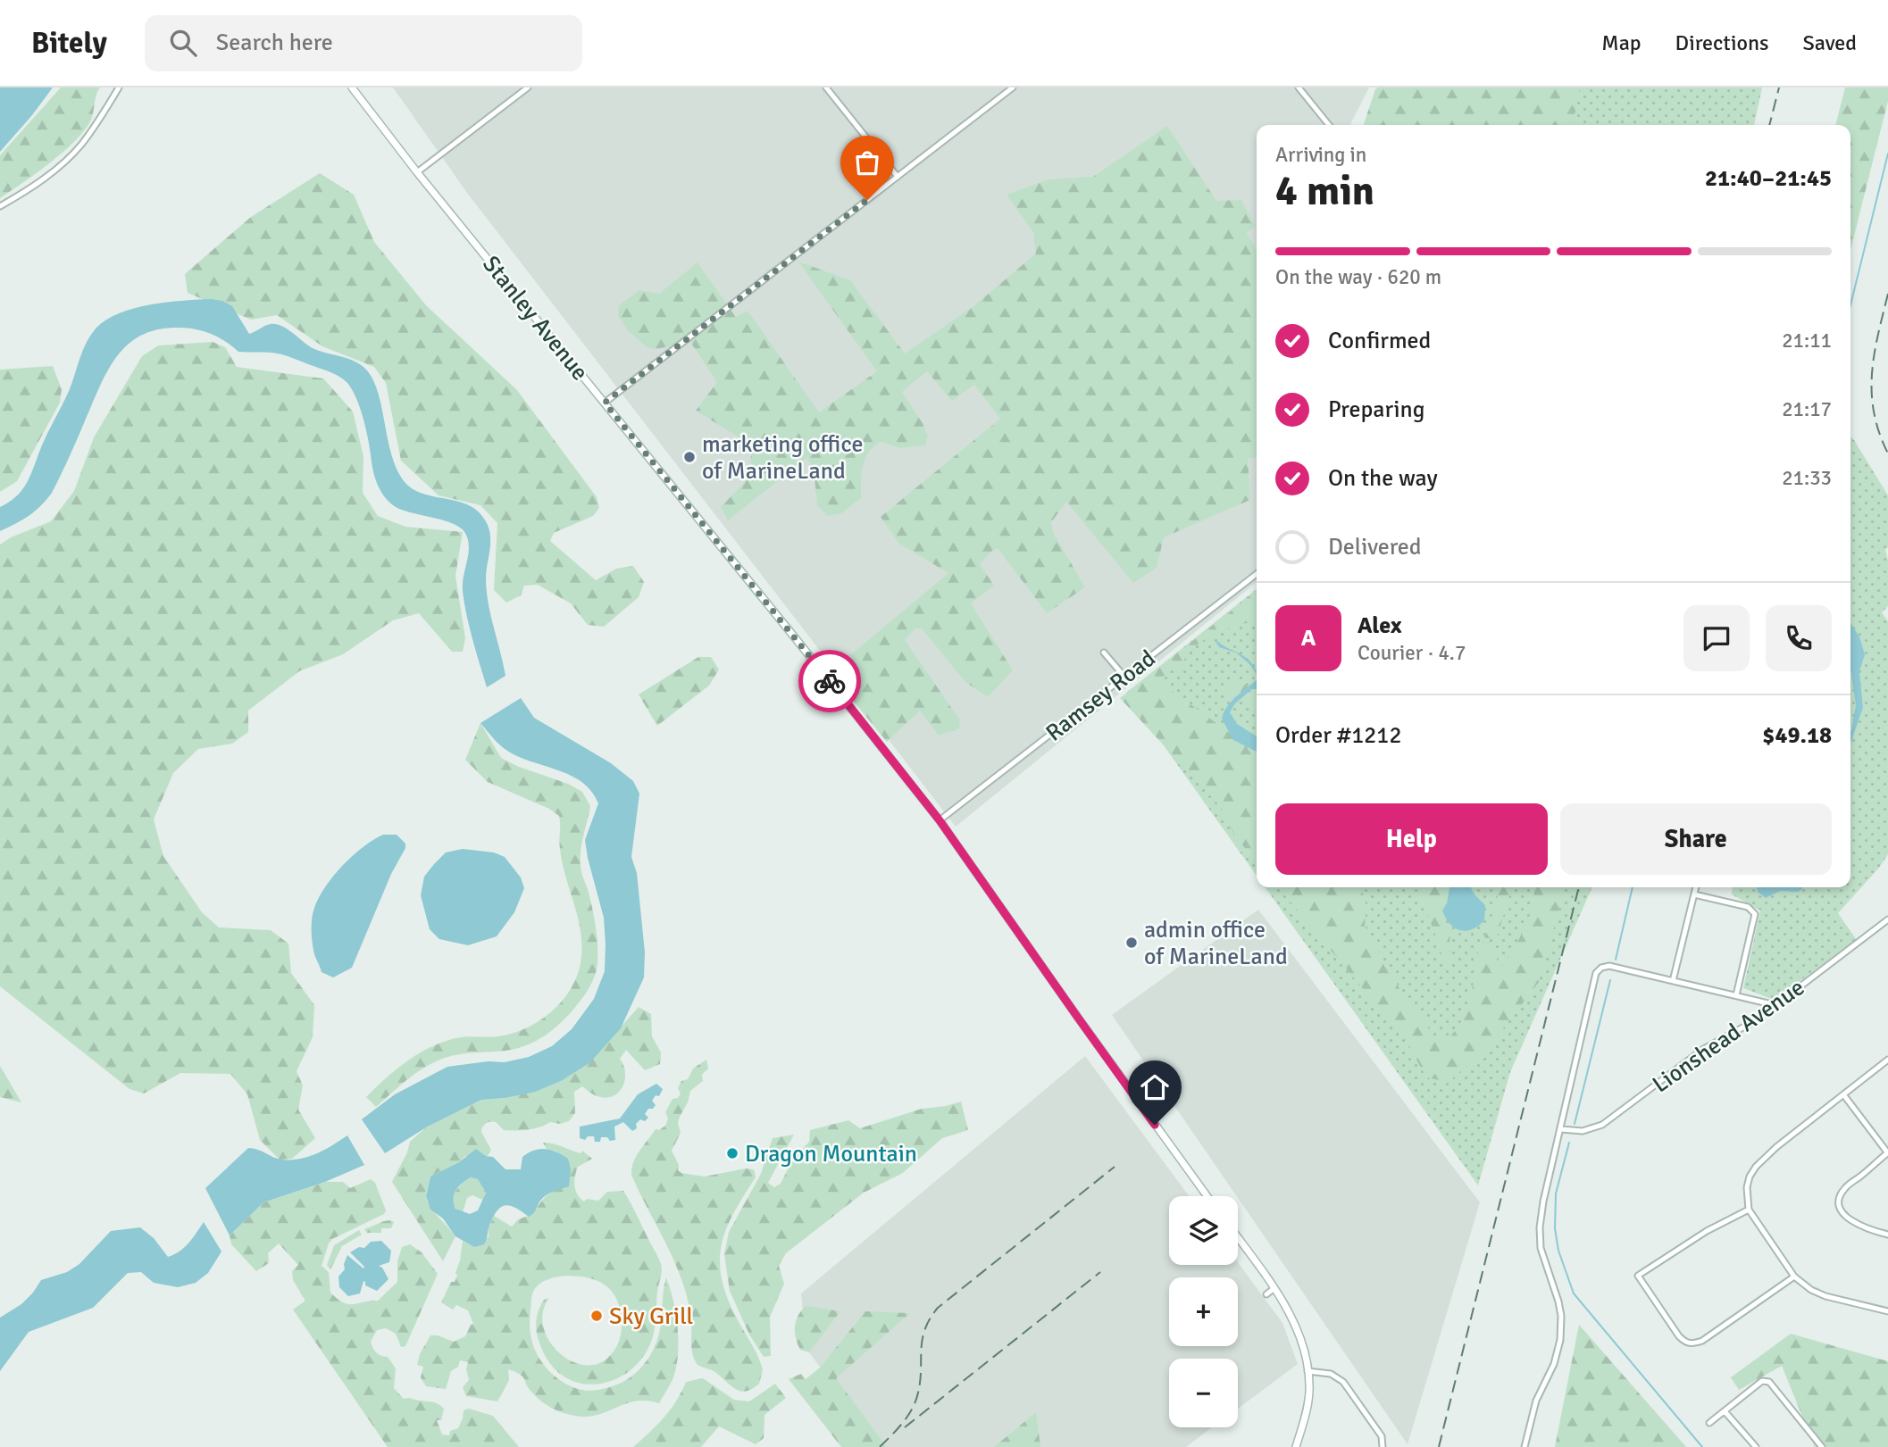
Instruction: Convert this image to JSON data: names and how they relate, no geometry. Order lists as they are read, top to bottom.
{
  "streets": {
    "main road": ["Stanley Avenue"],
    "street": ["Ramsey Road", "Lionshead Avenue"]
  },
  "crossings": [
    ["Stanley Avenue", "Ramsey Road"]
  ],
  "places": [
    "marketing office of MarineLand",
    "admin office of MarineLand",
    "Dragon Mountain",
    "Sky Grill"
  ],
  "page": {
    "header": "Bitely",
    "search": "Search here",
    "nav": ["Map", "Directions", "Saved"],
    "heading": ["4 min", "Arriving in", "21:40–21:45"],
    "panel": [
      "Alex",
      "Courier · 4.7",
      "Order #1212",
      "$49.18"
    ],
    "bar": "On the way · 620 m",
    "list": [
      ["Confirmed", "21:11"],
      ["Preparing", "21:17"],
      ["On the way", "21:33"],
      "Delivered"
    ],
    "round": "A",
    "buttons": ["Help", "Share"],
    "map_buttons": ["+", "−"]
  }
}
